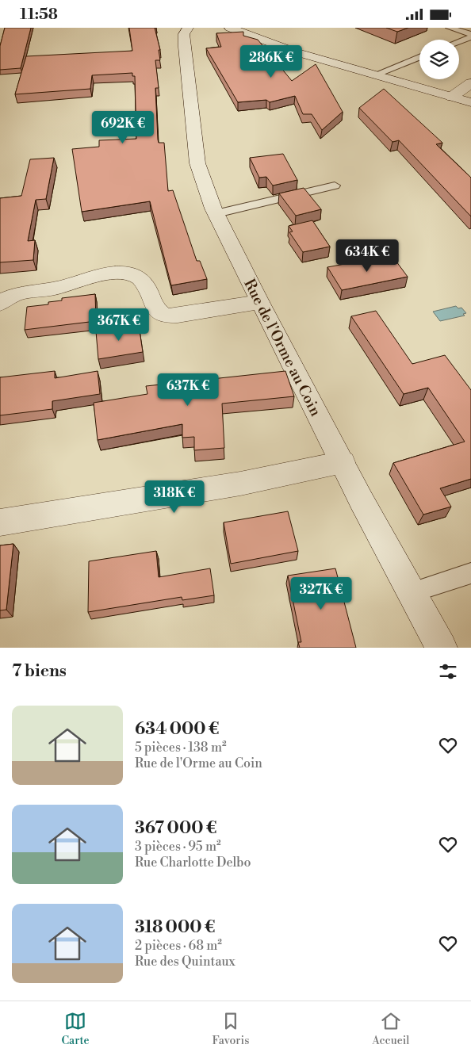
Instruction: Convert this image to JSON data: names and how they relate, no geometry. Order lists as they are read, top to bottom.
{
  "streets": {
    "main road": ["Rue de l'Orme au Coin"]
  },
  "page": {
    "status": "11:58",
    "price": [
      "286K €",
      "692K €",
      "634K €",
      "367K €",
      "637K €",
      "318K €",
      "327K €"
    ],
    "heading": "7 biens",
    "list": [
      {
        "name": "634 000 €",
        "note": "5 pièces · 138 m² · Rue de l'Orme au Coin"
      },
      {
        "name": "367 000 €",
        "note": "3 pièces · 95 m² · Rue Charlotte Delbo"
      },
      {
        "name": "318 000 €",
        "note": "2 pièces · 68 m² · Rue des Quintaux"
      }
    ],
    "tabs": ["Carte", "Favoris", "Accueil"]
  }
}
